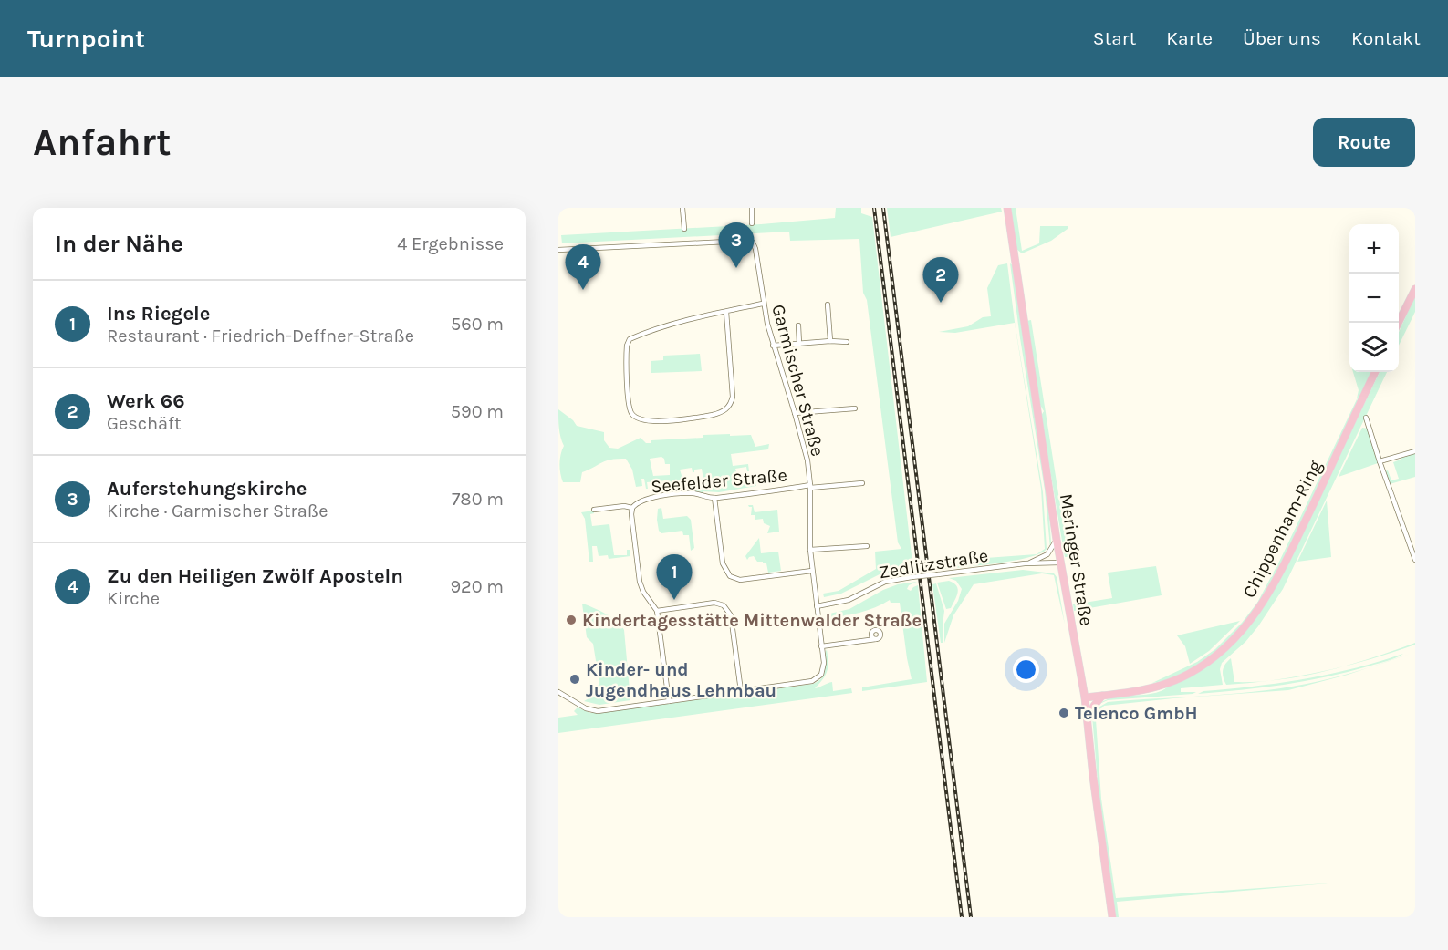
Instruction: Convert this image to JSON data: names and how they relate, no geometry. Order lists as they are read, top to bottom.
{
  "streets": {
    "main road": ["Chippenham-Ring", "Meringer Straße"],
    "street": ["Garmischer Straße", "Seefelder Straße", "Zedlitzstraße"]
  },
  "crossings": [
    ["Garmischer Straße", "Seefelder Straße"],
    ["Garmischer Straße", "Zedlitzstraße"],
    ["Chippenham-Ring", "Meringer Straße"],
    ["Meringer Straße", "Zedlitzstraße"]
  ],
  "places": ["Kindertagesstätte Mittenwalder Straße", "Kinder- und Jugendhaus Lehmbau", "Telenco GmbH"],
  "page": {
    "header": "Turnpoint",
    "nav": [
      "Start",
      "Karte",
      "Über uns",
      "Kontakt"
    ],
    "buttons": "Route",
    "title": "Anfahrt",
    "heading": ["In der Nähe", "4 Ergebnisse"],
    "pins": [
      "3",
      "4",
      "2",
      "1"
    ],
    "map_buttons": ["+", "−"],
    "list": [
      {
        "mark": "1",
        "name": "Ins Riegele",
        "note": "Restaurant · Friedrich-Deffner-Straße",
        "value": "560 m"
      },
      {
        "mark": "2",
        "name": "Werk 66",
        "note": "Geschäft",
        "value": "590 m"
      },
      {
        "mark": "3",
        "name": "Auferstehungskirche",
        "note": "Kirche · Garmischer Straße",
        "value": "780 m"
      },
      {
        "mark": "4",
        "name": "Zu den Heiligen Zwölf Aposteln",
        "note": "Kirche",
        "value": "920 m"
      }
    ]
  }
}
